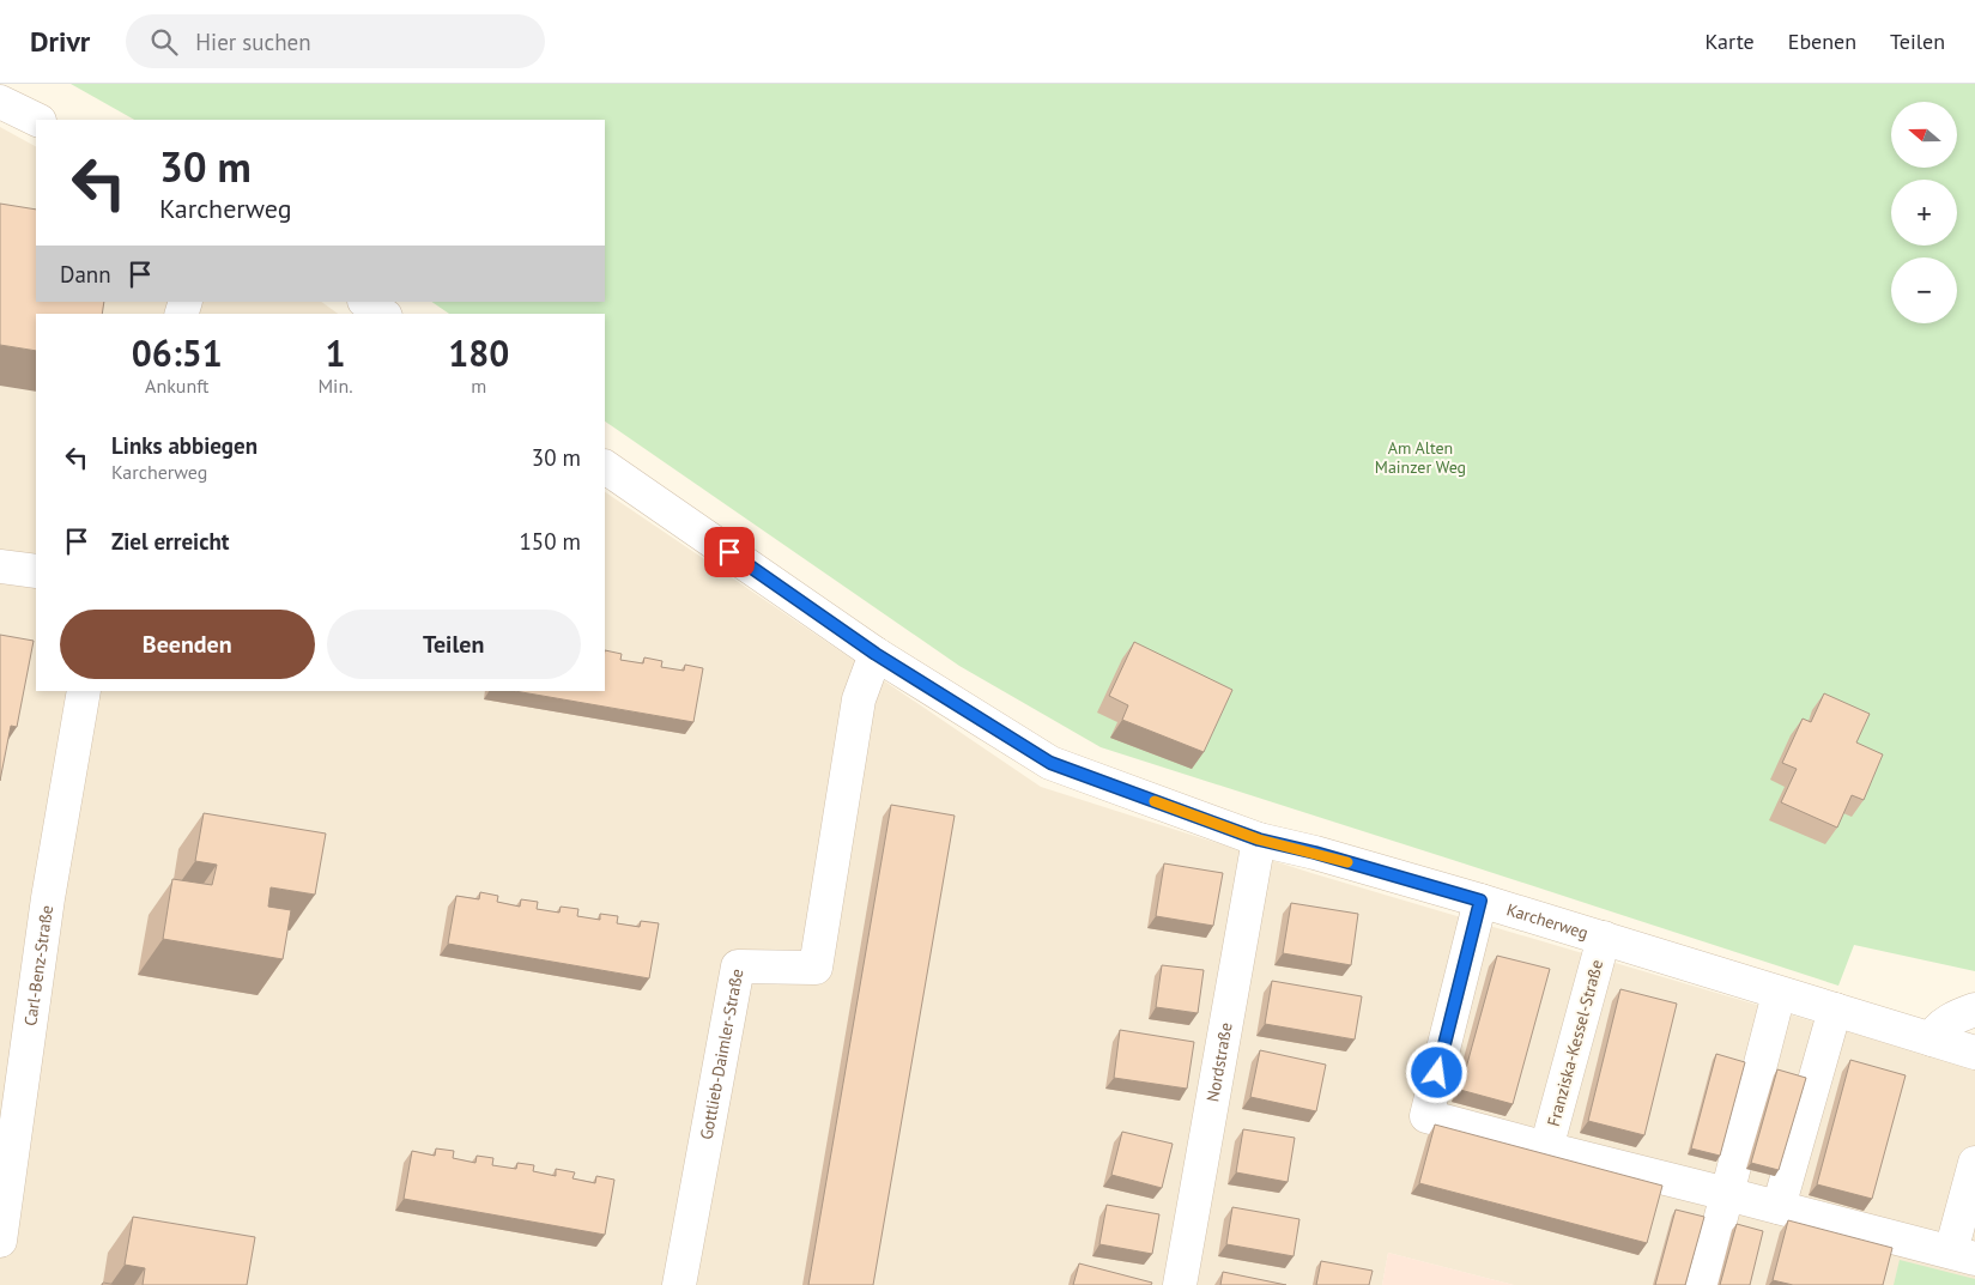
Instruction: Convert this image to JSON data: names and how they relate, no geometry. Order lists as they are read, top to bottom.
{
  "streets": {
    "street": [
      "Karcherweg",
      "Carl-Benz-Straße",
      "Franziska-Kessel-Straße",
      "Gottlieb-Daimler-Straße",
      "Nordstraße"
    ]
  },
  "crossings": [
    ["Karcherweg", "Franziska-Kessel-Straße"],
    ["Karcherweg", "Gottlieb-Daimler-Straße"],
    ["Karcherweg", "Nordstraße"]
  ],
  "parks": ["Am Alten Mainzer Weg"],
  "north": "left",
  "page": {
    "header": "Drivr",
    "search": "Hier suchen",
    "nav": ["Karte", "Ebenen", "Teilen"],
    "map_buttons": ["+", "−"],
    "turn": ["30 m", "Karcherweg"],
    "then": "Dann",
    "eta": [
      "06:51",
      "Ankunft",
      "1",
      "Min.",
      "180",
      "m"
    ],
    "list": [
      {
        "name": "Links abbiegen",
        "note": "Karcherweg",
        "value": "30 m"
      },
      {
        "name": "Ziel erreicht",
        "value": "150 m"
      }
    ],
    "buttons": ["Beenden", "Teilen"]
  }
}
